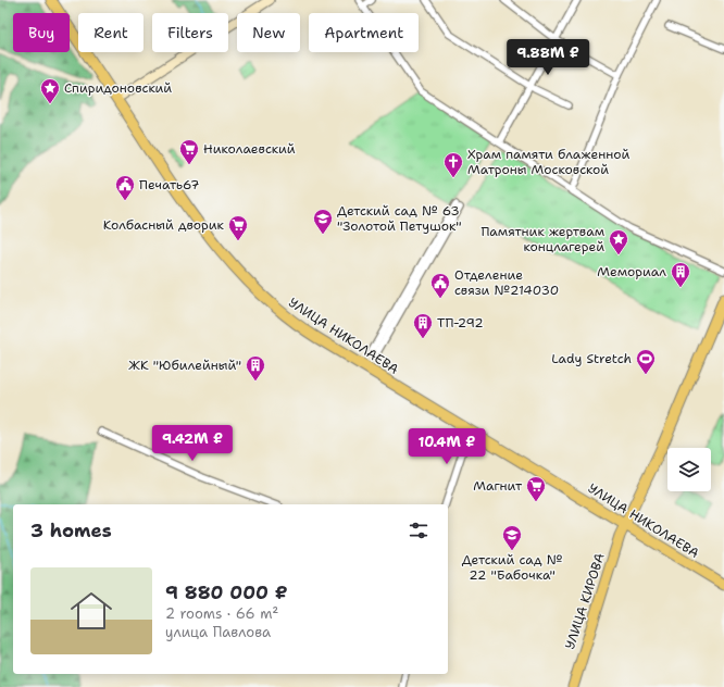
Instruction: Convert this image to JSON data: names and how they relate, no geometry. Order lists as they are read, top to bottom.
{
  "streets": {
    "main road": ["УЛИЦА НИКОЛАЕВА", "УЛИЦА КИРОВА"]
  },
  "crossings": [
    ["УЛИЦА НИКОЛАЕВА", "УЛИЦА КИРОВА"]
  ],
  "places": {
    "place": ["Спиридоновский", "Памятник жертвам концлагерей"],
    "supermarket": ["Николаевский", "Колбасный дворик", "Магнит"],
    "church": ["Храм памяти блаженной Матроны Московской"],
    "public building": ["Печать67", "Отделение связи №214030"],
    "school or university": ["Детский сад № 63 \"Золотой Петушок\"", "Детский сад № 22 \"Бабочка\""],
    "building": ["Мемориал", "ТП-292", "ЖК \"Юбилейный\""],
    "sports": ["Lady Stretch"]
  },
  "page": {
    "chip": [
      "Buy",
      "Rent",
      "Filters",
      "New",
      "Apartment"
    ],
    "price": ["9.88M ₽", "9.42M ₽", "10.4M ₽"],
    "heading": "3 homes",
    "list": [
      {
        "name": "9 880 000 ₽",
        "note": "2 rooms · 66 m² · улица Павлова"
      }
    ]
  }
}
